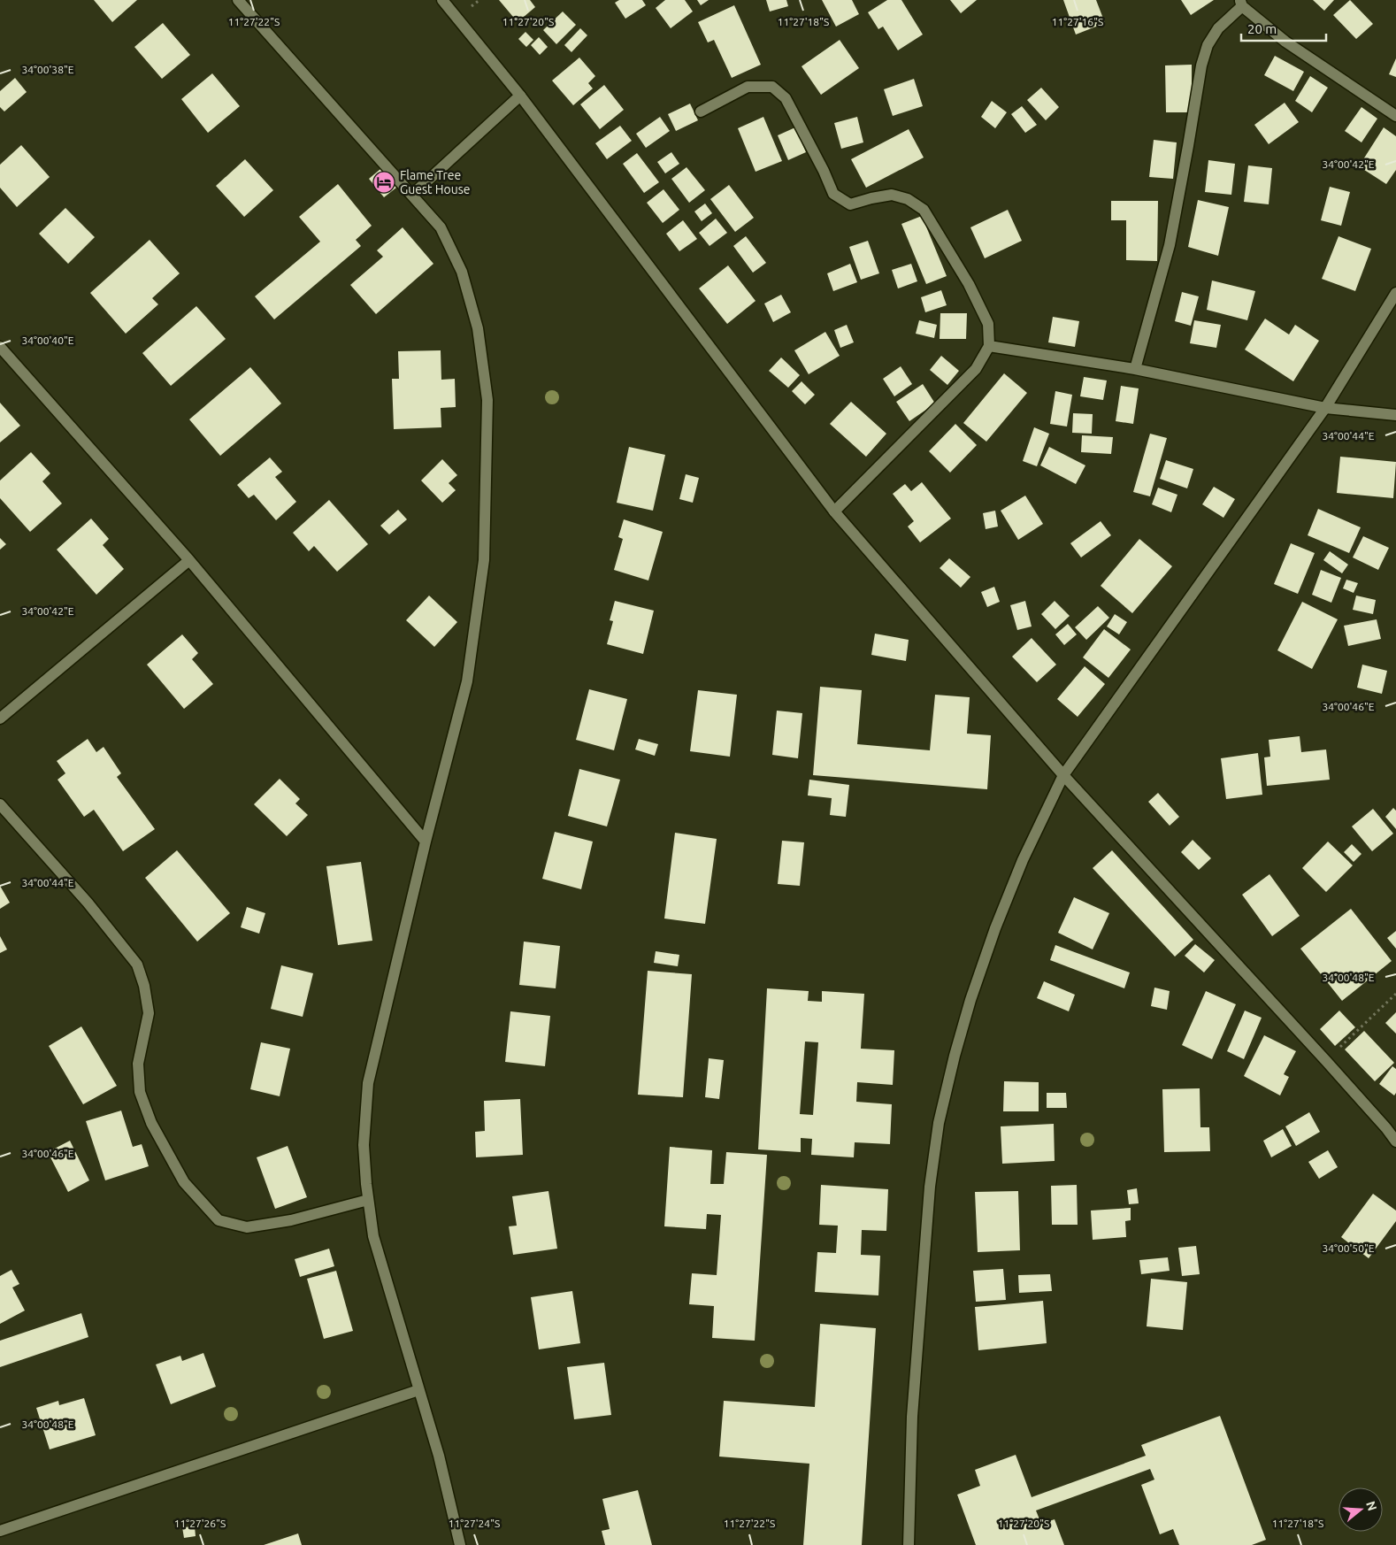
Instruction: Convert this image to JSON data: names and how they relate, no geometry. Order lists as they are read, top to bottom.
{
  "places": {
    "hotel": ["Flame Tree Guest House"]
  },
  "scale_bar": "20 m",
  "north": "right",
  "coordinates": [
    "11°27'22\"S",
    "11°27'20\"S",
    "11°27'18\"S",
    "11°27'16\"S",
    "34°00'38\"E",
    "34°00'42\"E",
    "34°00'40\"E",
    "34°00'44\"E",
    "34°00'46\"E",
    "34°00'48\"E",
    "34°00'50\"E",
    "11°27'26\"S",
    "11°27'24\"S"
  ]
}
